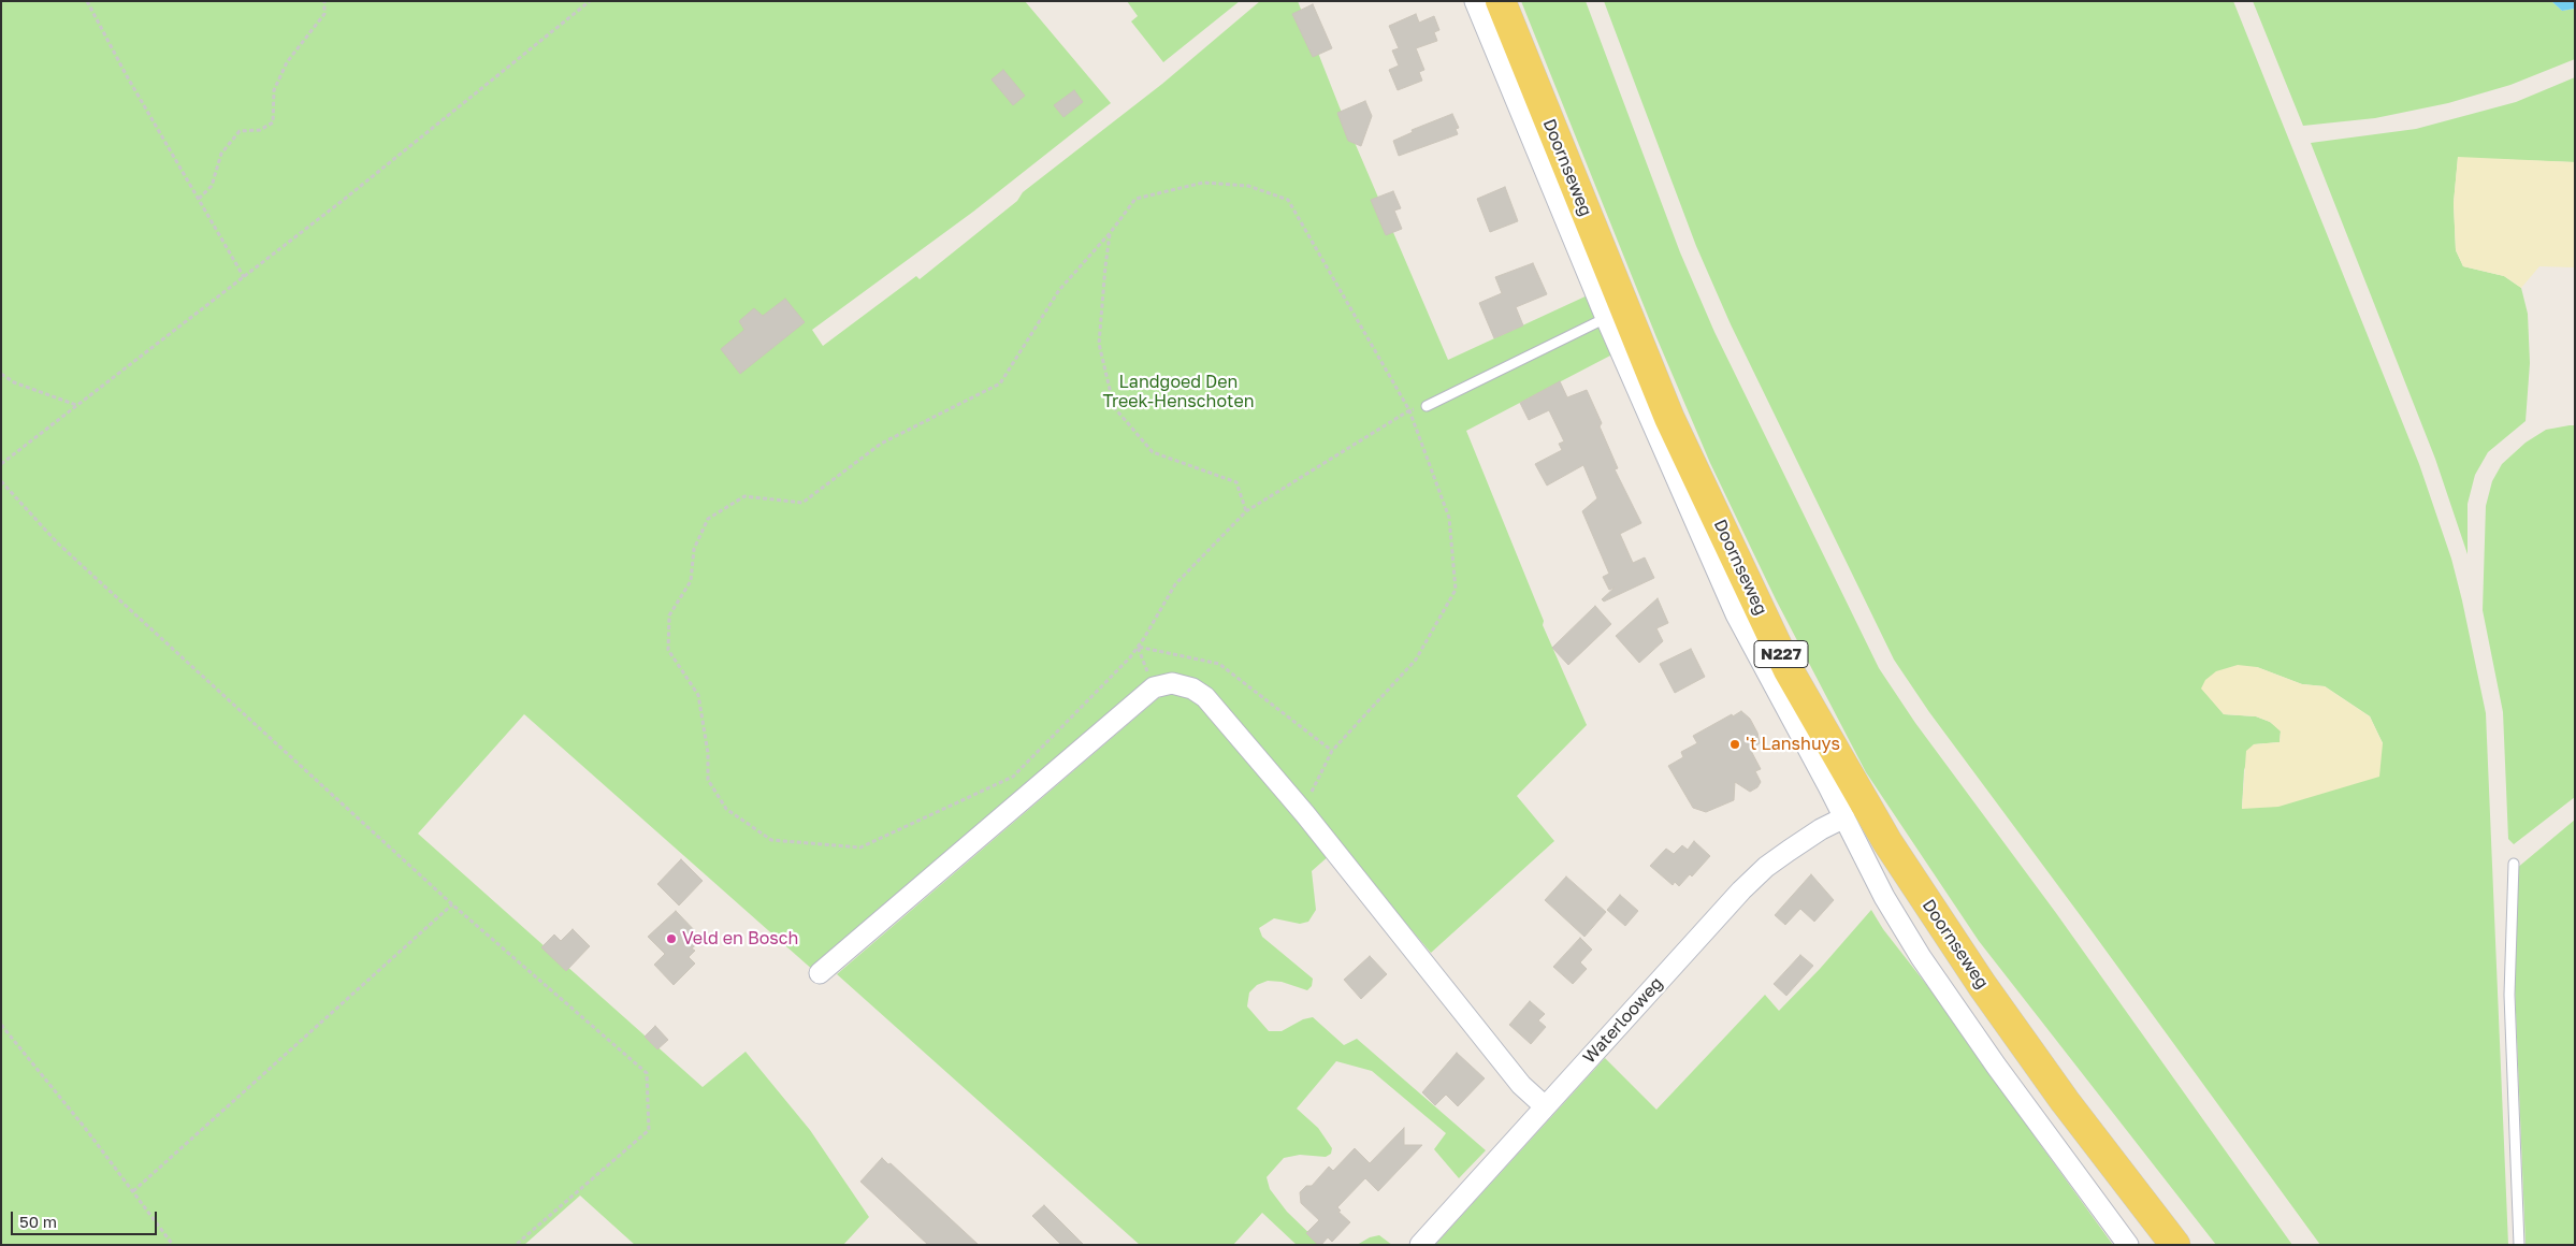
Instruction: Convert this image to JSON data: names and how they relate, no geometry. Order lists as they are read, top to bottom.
{
  "streets": {
    "main road": ["Doornseweg", "N227"],
    "street": ["Waterlooweg"]
  },
  "crossings": [
    ["Doornseweg", "Waterlooweg"]
  ],
  "parks": ["Landgoed Den Treek-Henschoten"],
  "places": ["'t Lanshuys", "Veld en Bosch"],
  "scale_bar": "50 m"
}
